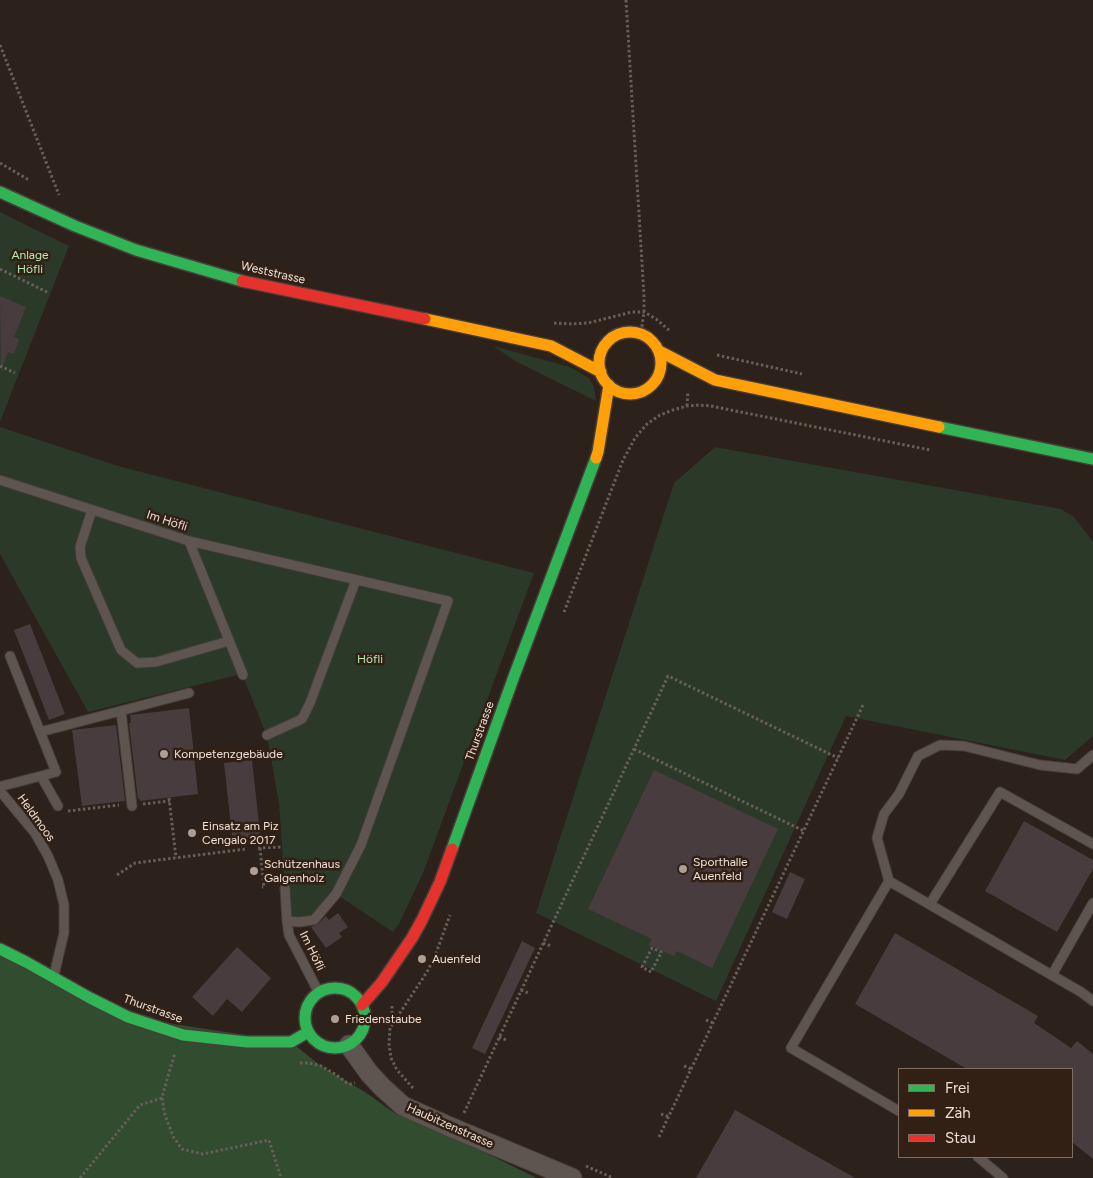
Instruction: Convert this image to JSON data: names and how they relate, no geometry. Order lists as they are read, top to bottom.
{
  "streets": {
    "main road": ["Weststrasse", "Thurstrasse"],
    "street": ["Haubitzenstrasse"],
    "lane": ["Im Höfli", "Heldmoos"]
  },
  "crossings": [
    ["Weststrasse", "Thurstrasse"],
    ["Im Höfli", "Thurstrasse"],
    ["Im Höfli", "Haubitzenstrasse"],
    ["Thurstrasse", "Heldmoos"],
    ["Thurstrasse", "Haubitzenstrasse"]
  ],
  "parks": ["Anlage Höfli", "Höfli"],
  "places": [
    "Kompetenzgebäude",
    "Einsatz am Piz Cengalo 2017",
    "Sporthalle Auenfeld",
    "Schützenhaus Galgenholz",
    "Auenfeld",
    "Friedenstaube"
  ],
  "legend": ["Frei", "Zäh", "Stau"]
}
